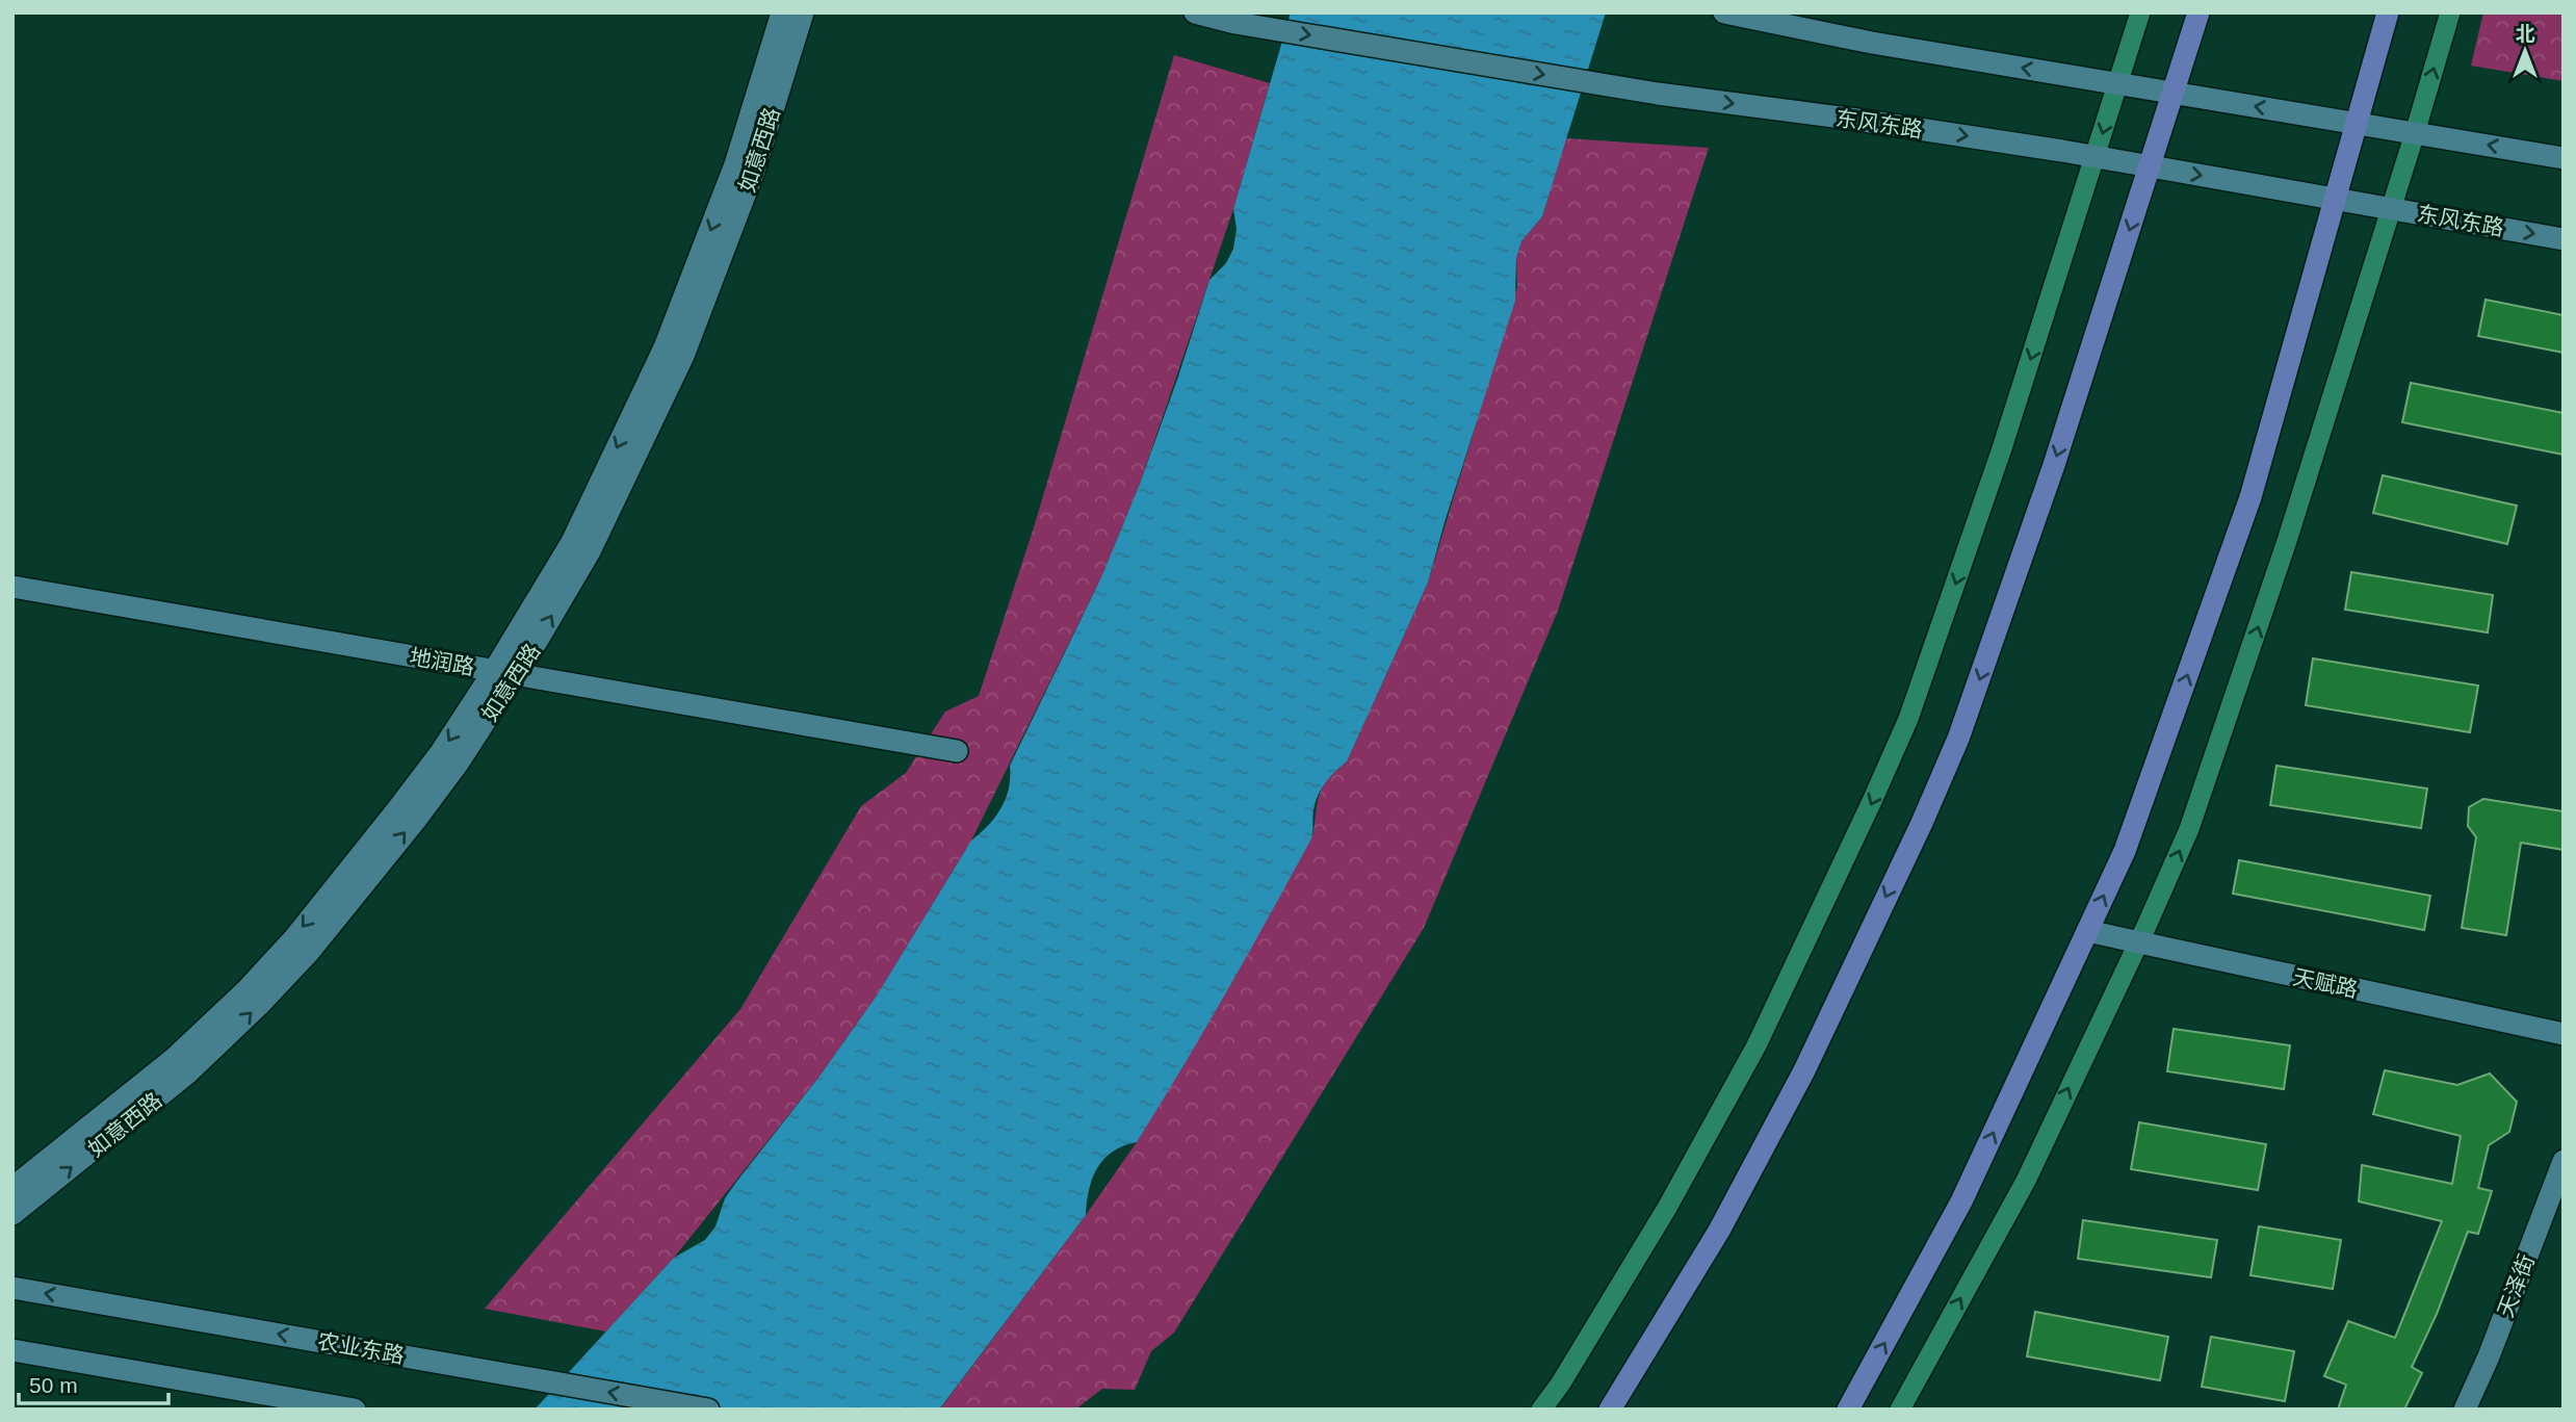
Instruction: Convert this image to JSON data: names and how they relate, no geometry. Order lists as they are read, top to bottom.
{
  "streets": {
    "street": [
      "东风东路",
      "如意西路",
      "地润路",
      "天赋路",
      "天泽街",
      "农业东路"
    ]
  },
  "crossings": [
    ["如意西路", "地润路"]
  ],
  "scale_bar": "50 m",
  "north": "top"
}
